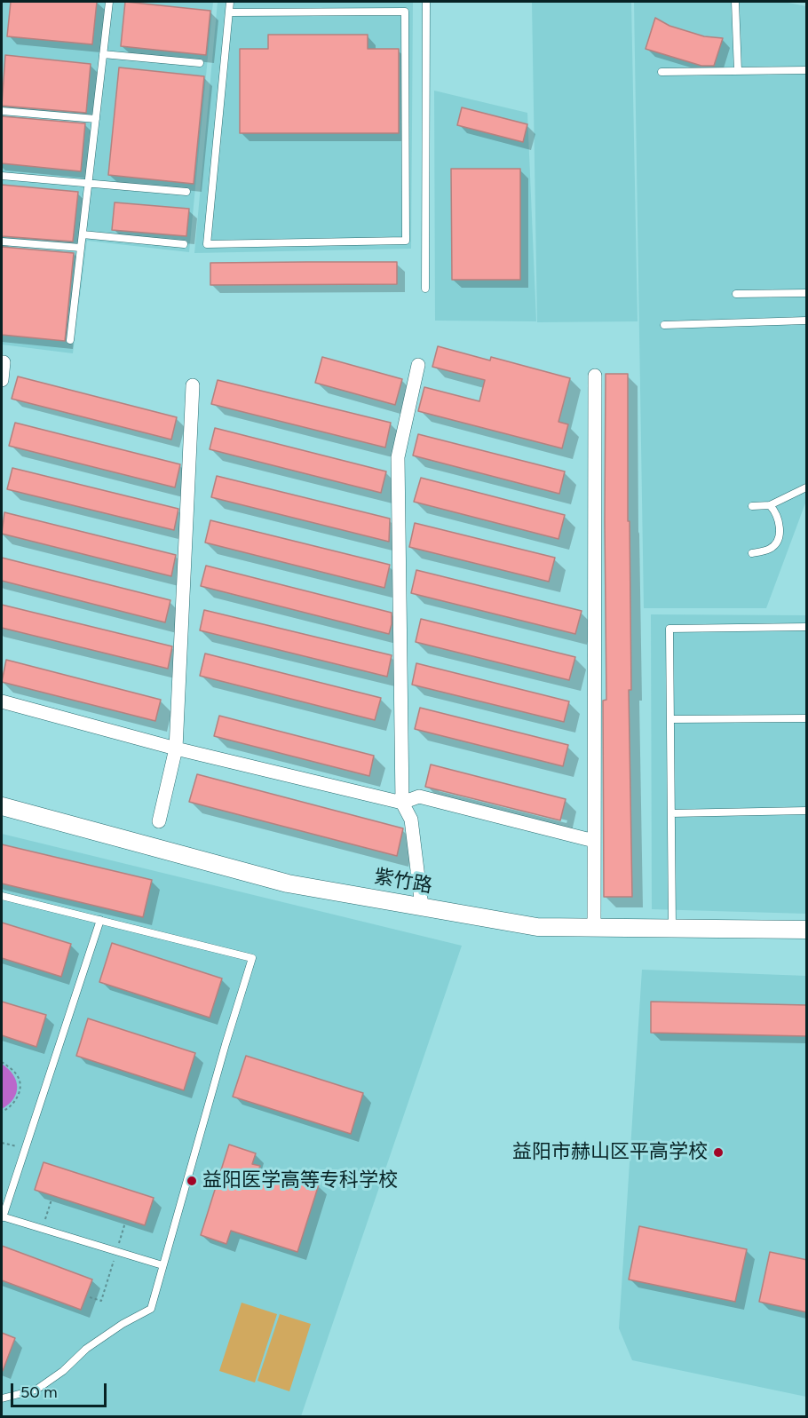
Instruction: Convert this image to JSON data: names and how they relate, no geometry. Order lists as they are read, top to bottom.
{
  "streets": {
    "street": ["紫竹路"]
  },
  "places": ["益阳市赫山区平高学校", "益阳医学高等专科学校"],
  "scale_bar": "50 m"
}
